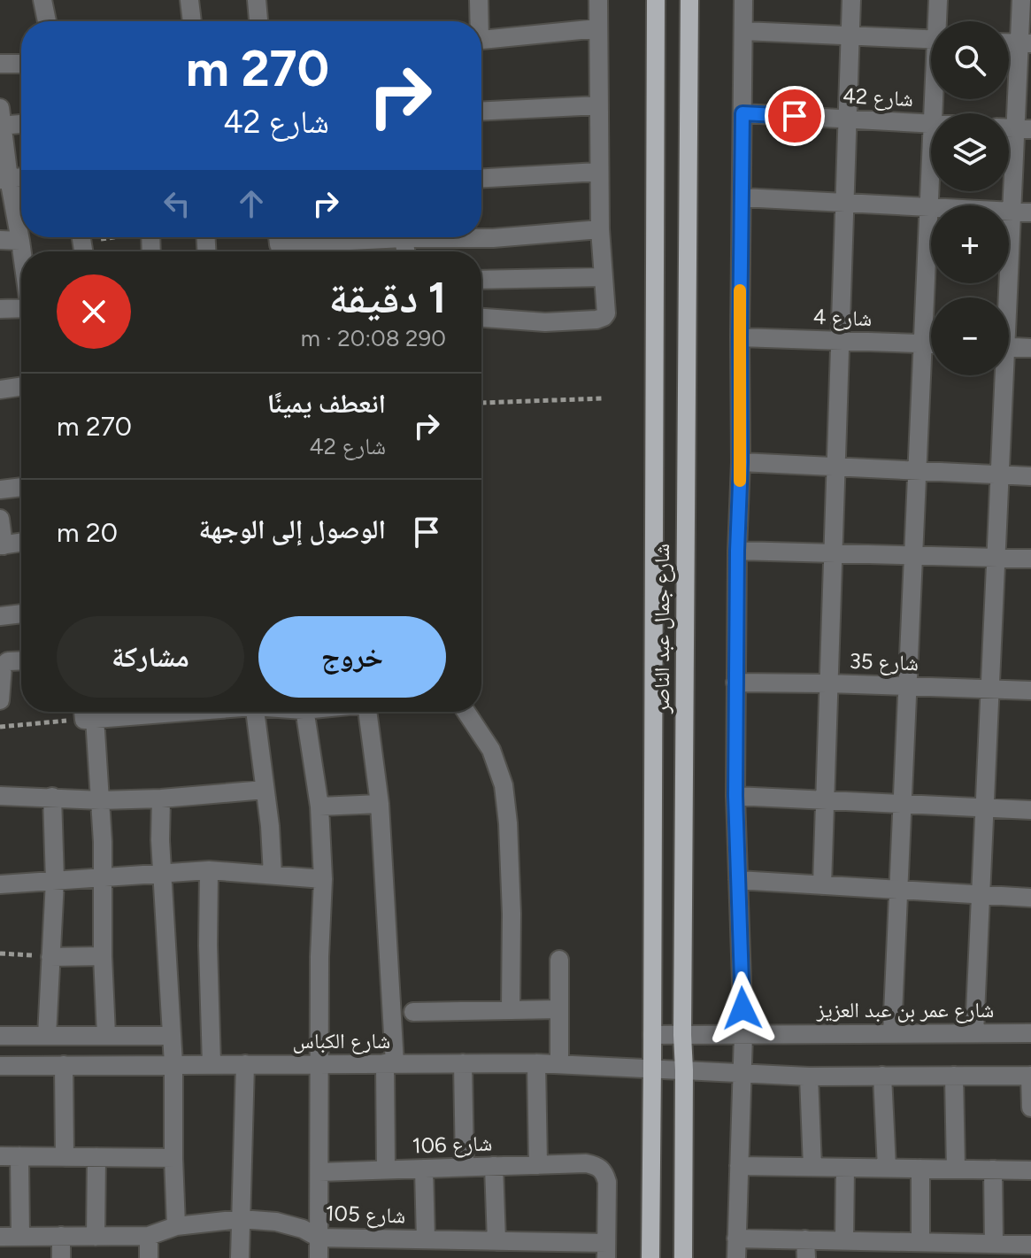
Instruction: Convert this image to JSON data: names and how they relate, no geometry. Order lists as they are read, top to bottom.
{
  "streets": {
    "main road": ["شارع جمال عبد الناصر"],
    "street": [
      "شارع 42",
      "شارع 4",
      "شارع 35",
      "شارع عمر بن عبد العزيز",
      "شارع الكباس",
      "شارع 106",
      "شارع 105"
    ]
  },
  "crossings": [
    ["شارع جمال عبد الناصر", "شارع عمر بن عبد العزيز"],
    ["شارع جمال عبد الناصر", "شارع الكباس"],
    ["شارع 106", "شارع 105"]
  ],
  "page": {
    "map_buttons": ["+", "−"],
    "turn": ["270 m", "شارع 42"],
    "heading": ["1 دقيقة", "290 m · 20:08"],
    "list": [
      {
        "name": "انعطف يمينًا",
        "note": "شارع 42",
        "value": "270 m"
      },
      {
        "name": "الوصول إلى الوجهة",
        "value": "20 m"
      }
    ],
    "buttons": ["خروج", "مشاركة"]
  }
}
